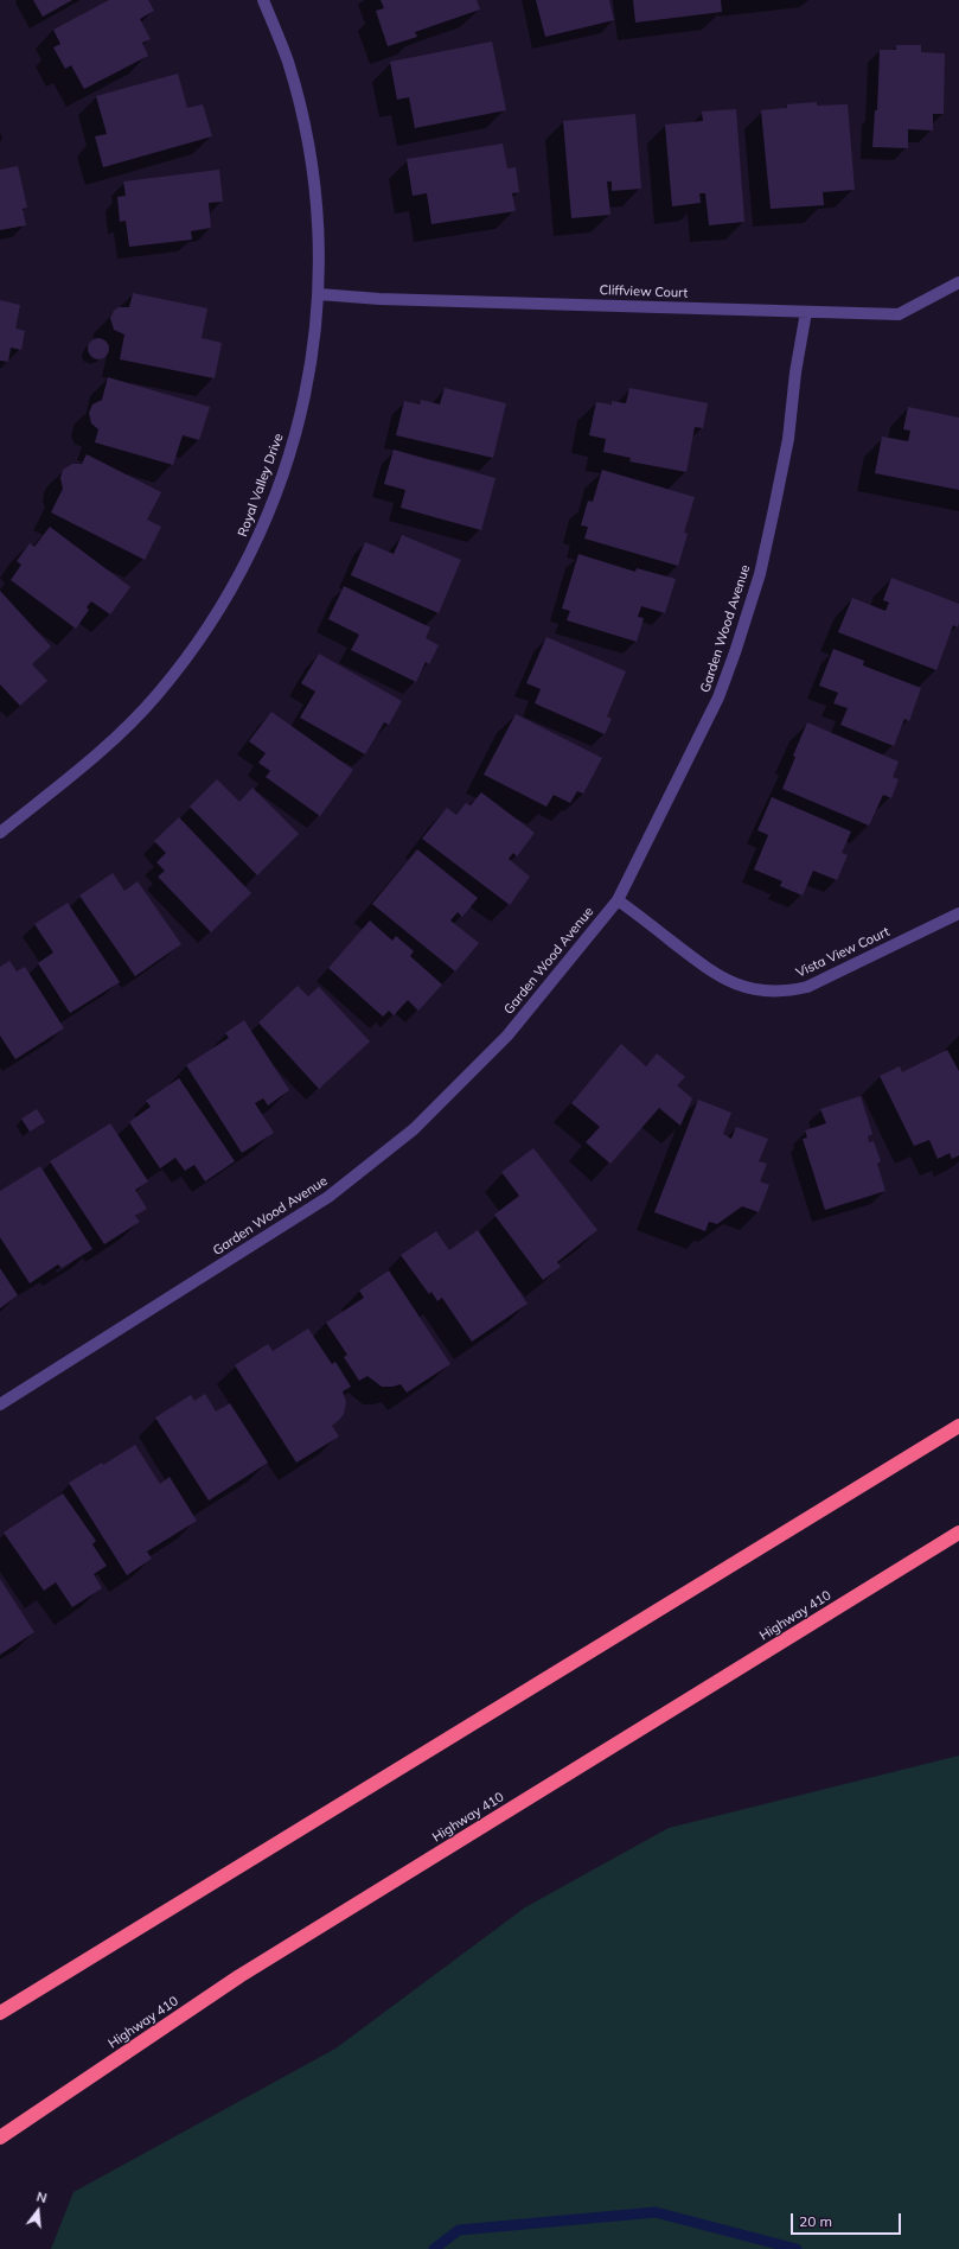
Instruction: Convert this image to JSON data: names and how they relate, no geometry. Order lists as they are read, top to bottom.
{
  "streets": {
    "highway": ["Highway 410"],
    "street": [
      "Cliffview Court",
      "Royal Valley Drive",
      "Garden Wood Avenue",
      "Vista View Court"
    ]
  },
  "crossings": [
    ["Cliffview Court", "Royal Valley Drive"],
    ["Cliffview Court", "Garden Wood Avenue"],
    ["Garden Wood Avenue", "Vista View Court"]
  ],
  "scale_bar": "20 m",
  "north": "top"
}
